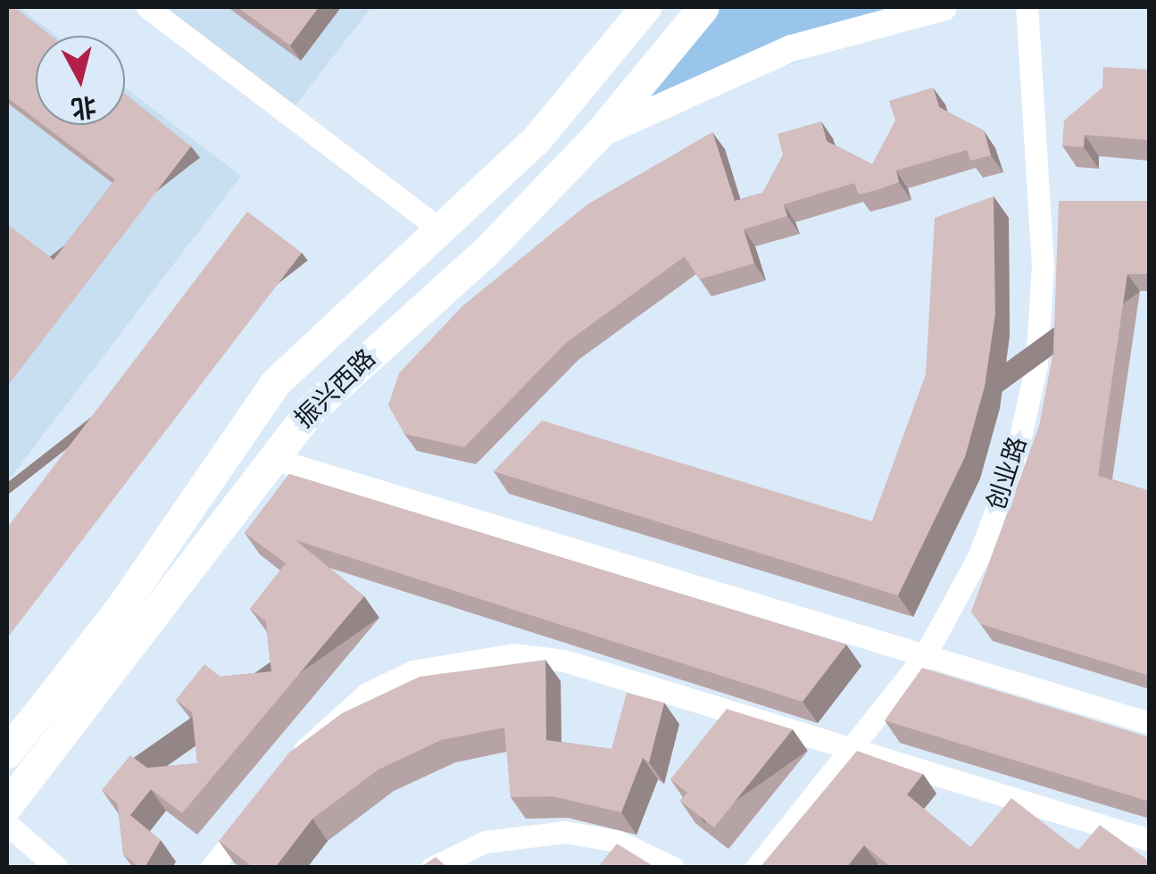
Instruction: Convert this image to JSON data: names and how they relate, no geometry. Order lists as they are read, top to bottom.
{
  "streets": {
    "main road": ["振兴西路"],
    "street": ["创业路"]
  },
  "north": "bottom"
}
